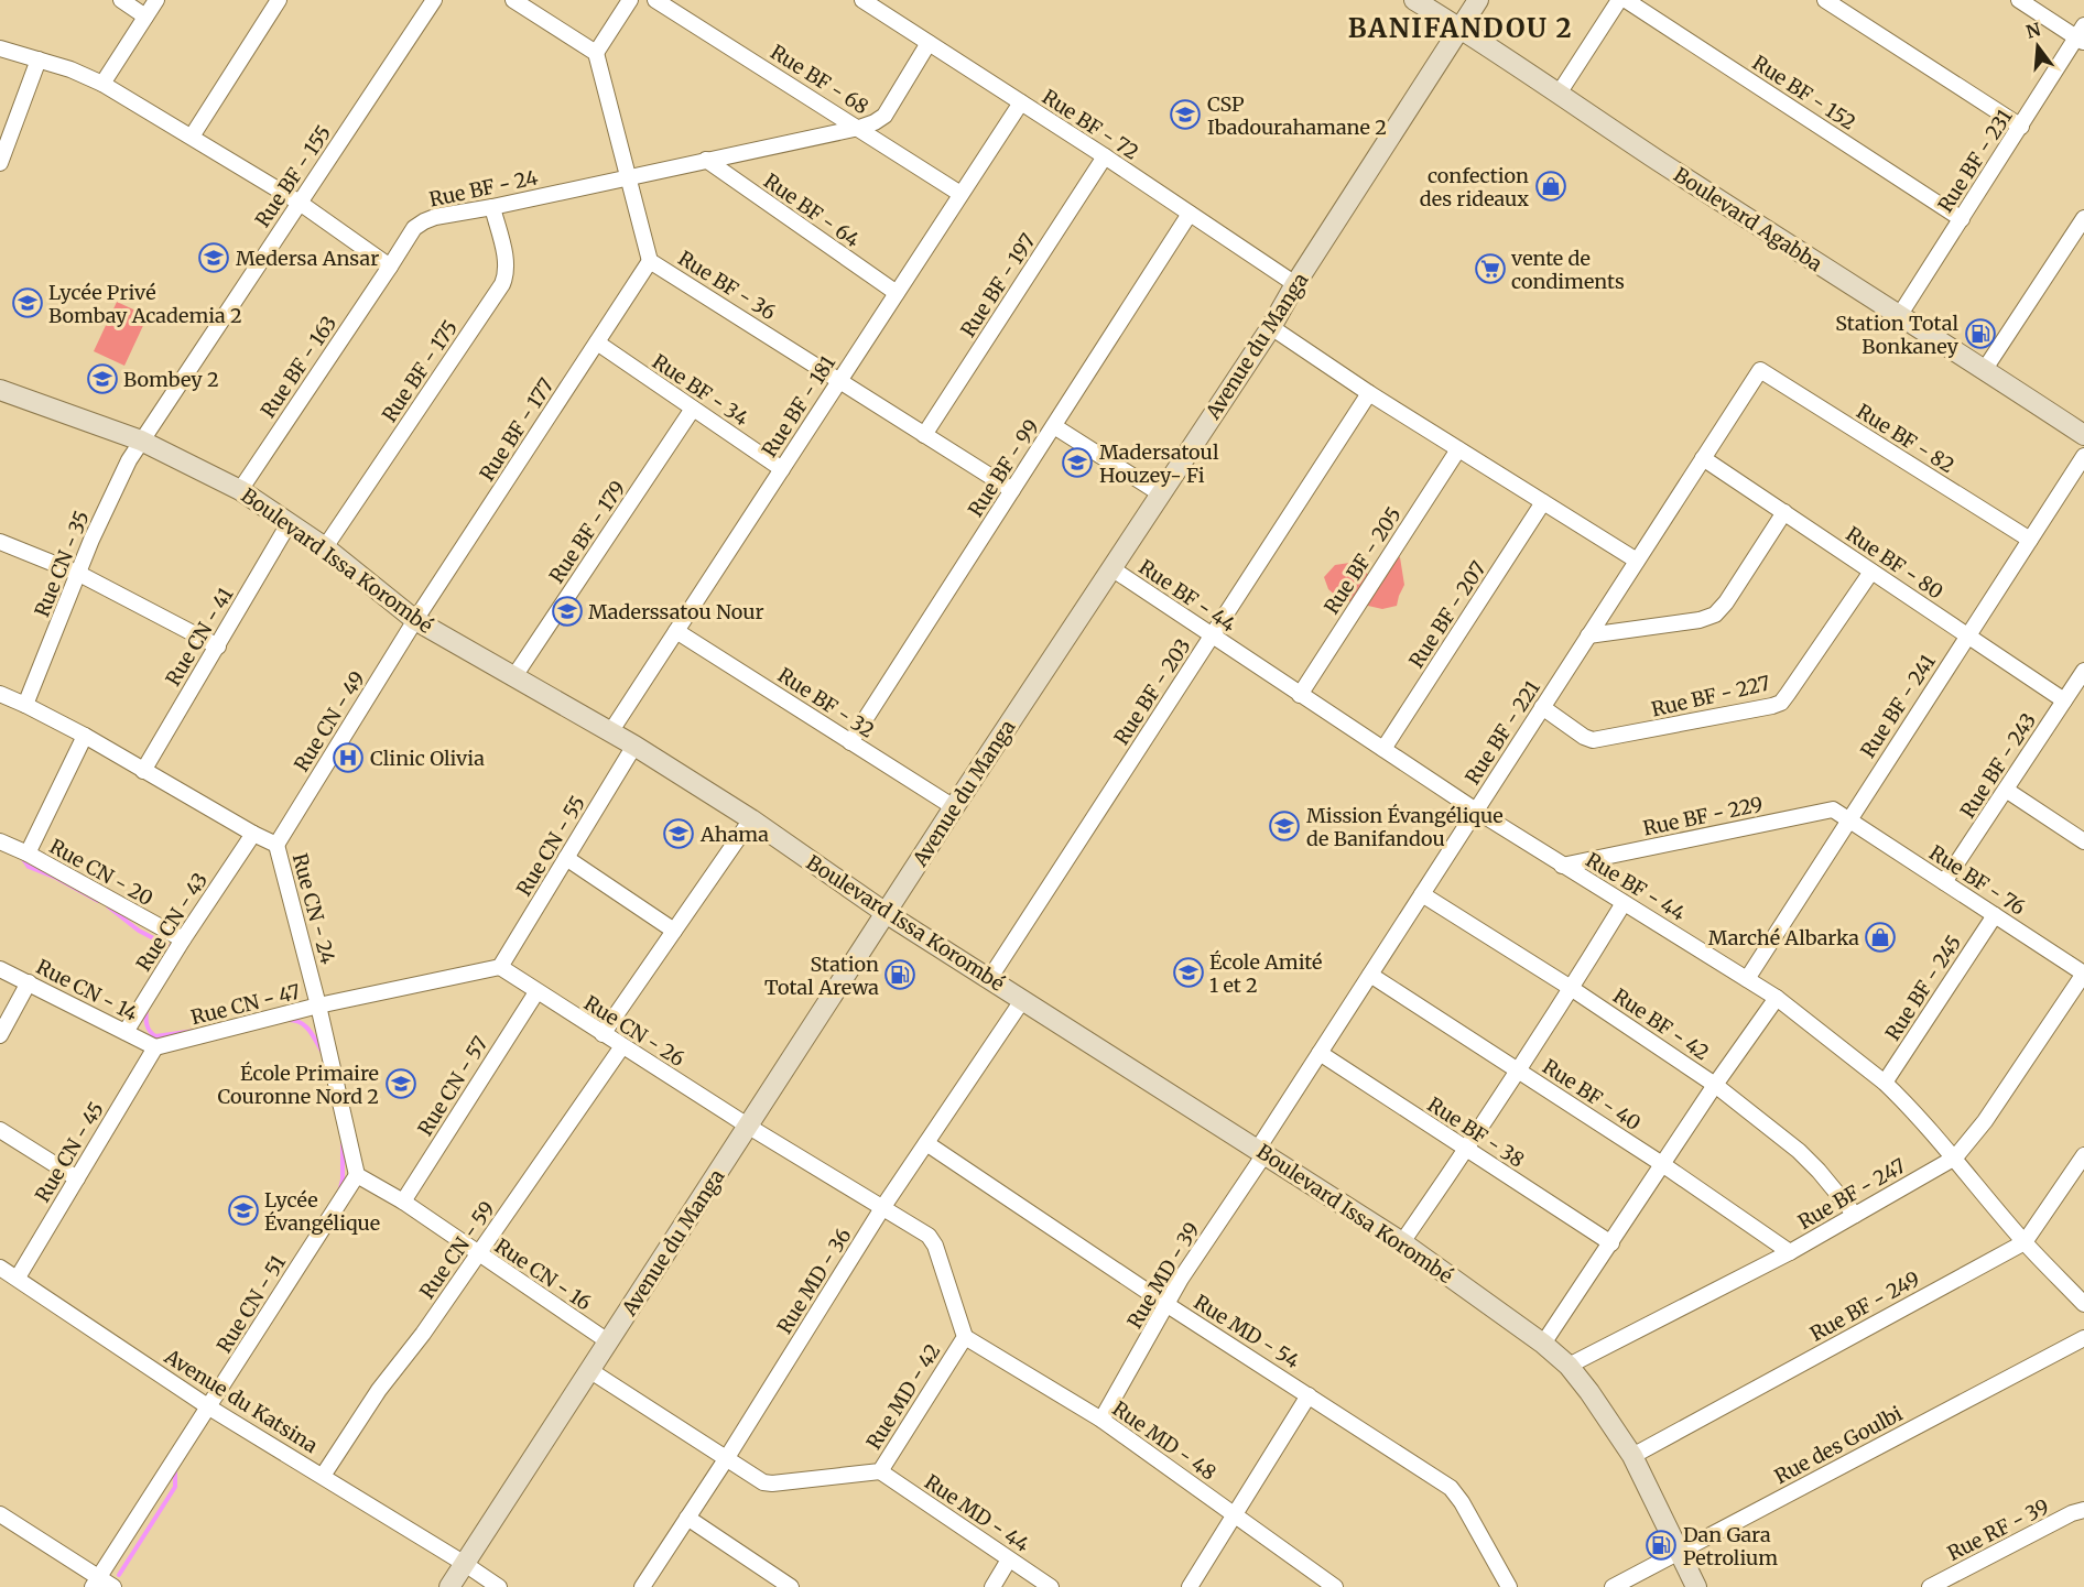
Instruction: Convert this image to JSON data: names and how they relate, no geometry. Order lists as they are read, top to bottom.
{
  "streets": {
    "street": [
      "Rue BF - 68",
      "Rue BF - 152",
      "Rue BF - 72",
      "Rue BF - 231",
      "Rue BF - 155",
      "Rue BF - 24",
      "Rue BF - 64",
      "Boulevard Agabba",
      "Rue BF - 36",
      "Rue BF - 197",
      "Avenue du Manga",
      "Rue BF - 163",
      "Rue BF - 175",
      "Rue BF - 34",
      "Rue BF - 181",
      "Rue BF - 177",
      "Rue BF - 82",
      "Rue BF - 99",
      "Rue BF - 179",
      "Boulevard Issa Korombé",
      "Rue BF - 205",
      "Rue BF - 80",
      "Rue CN - 35",
      "Rue BF - 44",
      "Rue BF - 207",
      "Rue CN - 41",
      "Rue BF - 203",
      "Rue BF - 227",
      "Rue BF - 32",
      "Rue BF - 241",
      "Rue CN - 49",
      "Rue BF - 221",
      "Rue BF - 243",
      "Rue BF - 229",
      "Rue CN - 55",
      "Rue CN - 20",
      "Rue BF - 76",
      "Rue CN - 24",
      "Rue CN - 43",
      "Rue BF - 245",
      "Rue CN - 14",
      "Rue CN - 47",
      "Rue BF - 42",
      "Rue CN - 26",
      "Rue CN - 57",
      "Rue BF - 40",
      "Rue BF - 38",
      "Rue CN - 45",
      "Rue BF - 247",
      "Rue CN - 59",
      "Rue CN - 16",
      "Rue MD - 39",
      "Rue MD - 36",
      "Rue CN - 51",
      "Rue BF - 249",
      "Rue MD - 54",
      "Rue MD - 42",
      "Avenue du Katsina",
      "Rue MD - 48",
      "Rue des Goulbi",
      "Rue MD - 44",
      "Rue RF - 39"
    ]
  },
  "crossings": [
    ["Rue BF - 68", "Rue BF - 24"],
    ["Rue BF - 68", "Rue BF - 181"],
    ["Rue BF - 152", "Rue BF - 231"],
    ["Rue BF - 72", "Rue BF - 24"],
    ["Rue BF - 72", "Rue BF - 197"],
    ["Rue BF - 72", "Avenue du Manga"],
    ["Rue BF - 72", "Rue BF - 181"],
    ["Rue BF - 72", "Rue BF - 99"],
    ["Rue BF - 231", "Boulevard Agabba"],
    ["Rue BF - 155", "Boulevard Issa Korombé"],
    ["Rue BF - 155", "Rue CN - 35"],
    ["Rue BF - 24", "Rue BF - 64"],
    ["Rue BF - 24", "Rue BF - 36"],
    ["Rue BF - 24", "Rue BF - 163"],
    ["Rue BF - 24", "Rue BF - 175"],
    ["Rue BF - 64", "Rue BF - 181"],
    ["Boulevard Agabba", "Avenue du Manga"],
    ["Rue BF - 36", "Rue BF - 197"],
    ["Rue BF - 36", "Rue BF - 181"],
    ["Rue BF - 36", "Rue BF - 177"],
    ["Rue BF - 36", "Rue BF - 99"],
    ["Avenue du Manga", "Boulevard Issa Korombé"],
    ["Avenue du Manga", "Rue BF - 44"],
    ["Avenue du Manga", "Rue BF - 32"],
    ["Avenue du Manga", "Rue CN - 26"],
    ["Avenue du Manga", "Rue CN - 16"],
    ["Avenue du Manga", "Rue MD - 42"],
    ["Avenue du Manga", "Avenue du Katsina"],
    ["Rue BF - 163", "Boulevard Issa Korombé"],
    ["Rue BF - 175", "Boulevard Issa Korombé"],
    ["Rue BF - 34", "Rue BF - 181"],
    ["Rue BF - 34", "Rue BF - 177"],
    ["Rue BF - 34", "Rue BF - 179"],
    ["Rue BF - 181", "Boulevard Issa Korombé"],
    ["Rue BF - 181", "Rue BF - 32"],
    ["Rue BF - 177", "Boulevard Issa Korombé"],
    ["Rue BF - 177", "Rue CN - 49"],
    ["Rue BF - 82", "Rue BF - 241"],
    ["Rue BF - 82", "Rue BF - 221"],
    ["Rue BF - 99", "Rue BF - 32"],
    ["Rue BF - 179", "Boulevard Issa Korombé"],
    ["Boulevard Issa Korombé", "Rue CN - 35"],
    ["Boulevard Issa Korombé", "Rue CN - 41"],
    ["Boulevard Issa Korombé", "Rue BF - 203"],
    ["Boulevard Issa Korombé", "Rue CN - 49"],
    ["Boulevard Issa Korombé", "Rue BF - 221"],
    ["Boulevard Issa Korombé", "Rue CN - 55"],
    ["Boulevard Issa Korombé", "Rue BF - 247"],
    ["Boulevard Issa Korombé", "Rue MD - 39"],
    ["Boulevard Issa Korombé", "Rue MD - 36"],
    ["Boulevard Issa Korombé", "Rue BF - 249"],
    ["Boulevard Issa Korombé", "Rue des Goulbi"],
    ["Rue BF - 205", "Rue BF - 44"],
    ["Rue BF - 80", "Rue BF - 227"],
    ["Rue BF - 80", "Rue BF - 241"],
    ["Rue BF - 80", "Rue BF - 221"],
    ["Rue BF - 80", "Rue BF - 243"],
    ["Rue CN - 35", "Rue CN - 24"],
    ["Rue BF - 44", "Rue BF - 207"],
    ["Rue BF - 44", "Rue BF - 203"],
    ["Rue BF - 44", "Rue BF - 241"],
    ["Rue BF - 44", "Rue BF - 221"],
    ["Rue BF - 44", "Rue BF - 229"],
    ["Rue BF - 44", "Rue BF - 245"],
    ["Rue BF - 44", "Rue BF - 247"],
    ["Rue BF - 44", "Rue BF - 249"],
    ["Rue CN - 41", "Rue CN - 24"],
    ["Rue BF - 227", "Rue BF - 221"],
    ["Rue BF - 241", "Rue BF - 229"],
    ["Rue BF - 241", "Rue BF - 76"],
    ["Rue CN - 49", "Rue CN - 24"],
    ["Rue BF - 221", "Rue BF - 42"],
    ["Rue BF - 221", "Rue BF - 40"],
    ["Rue BF - 221", "Rue BF - 38"],
    ["Rue BF - 221", "Rue MD - 39"],
    ["Rue BF - 243", "Rue BF - 76"],
    ["Rue BF - 229", "Rue BF - 76"],
    ["Rue CN - 55", "Rue CN - 47"],
    ["Rue CN - 55", "Rue CN - 26"],
    ["Rue CN - 20", "Rue CN - 43"],
    ["Rue BF - 76", "Rue BF - 245"],
    ["Rue BF - 76", "Rue BF - 247"],
    ["Rue CN - 24", "Rue CN - 43"],
    ["Rue CN - 24", "Rue CN - 47"],
    ["Rue CN - 24", "Rue CN - 16"],
    ["Rue CN - 24", "Rue CN - 51"],
    ["Rue CN - 43", "Rue CN - 14"],
    ["Rue CN - 14", "Rue CN - 47"],
    ["Rue CN - 14", "Rue CN - 45"],
    ["Rue CN - 47", "Rue CN - 26"],
    ["Rue CN - 47", "Rue CN - 45"],
    ["Rue BF - 42", "Rue BF - 247"],
    ["Rue CN - 26", "Rue CN - 57"],
    ["Rue CN - 26", "Rue CN - 59"],
    ["Rue CN - 26", "Rue MD - 42"],
    ["Rue CN - 57", "Rue CN - 16"],
    ["Rue BF - 40", "Rue BF - 247"],
    ["Rue CN - 45", "Avenue du Katsina"],
    ["Rue CN - 59", "Rue CN - 16"],
    ["Rue CN - 59", "Avenue du Katsina"],
    ["Rue CN - 16", "Rue CN - 51"],
    ["Rue MD - 39", "Rue MD - 54"],
    ["Rue MD - 39", "Rue MD - 48"],
    ["Rue MD - 36", "Rue MD - 54"],
    ["Rue MD - 36", "Rue MD - 42"],
    ["Rue CN - 51", "Avenue du Katsina"],
    ["Rue MD - 42", "Rue MD - 48"],
    ["Rue MD - 42", "Rue MD - 44"]
  ],
  "districts": ["BANIFANDOU 2"],
  "places": {
    "school or university": [
      "CSP Ibadourahamane 2",
      "Medersa Ansar",
      "Lycée Privé Bombay Academia 2",
      "Bombey 2",
      "Madersatoul Houzey- Fi",
      "Maderssatou Nour",
      "Mission Évangélique de Banifandou",
      "Ahama",
      "École Amité 1 et 2",
      "École Primaire Couronne Nord 2",
      "Lycée Évangélique"
    ],
    "shop": ["confection des rideaux", "Marché Albarka"],
    "supermarket": ["vente de condiments"],
    "fuel station": ["Station Total Bonkaney", "Station Total Arewa", "Dan Gara Petrolium"],
    "hospital": ["Clinic Olivia"]
  },
  "north": "top"
}
